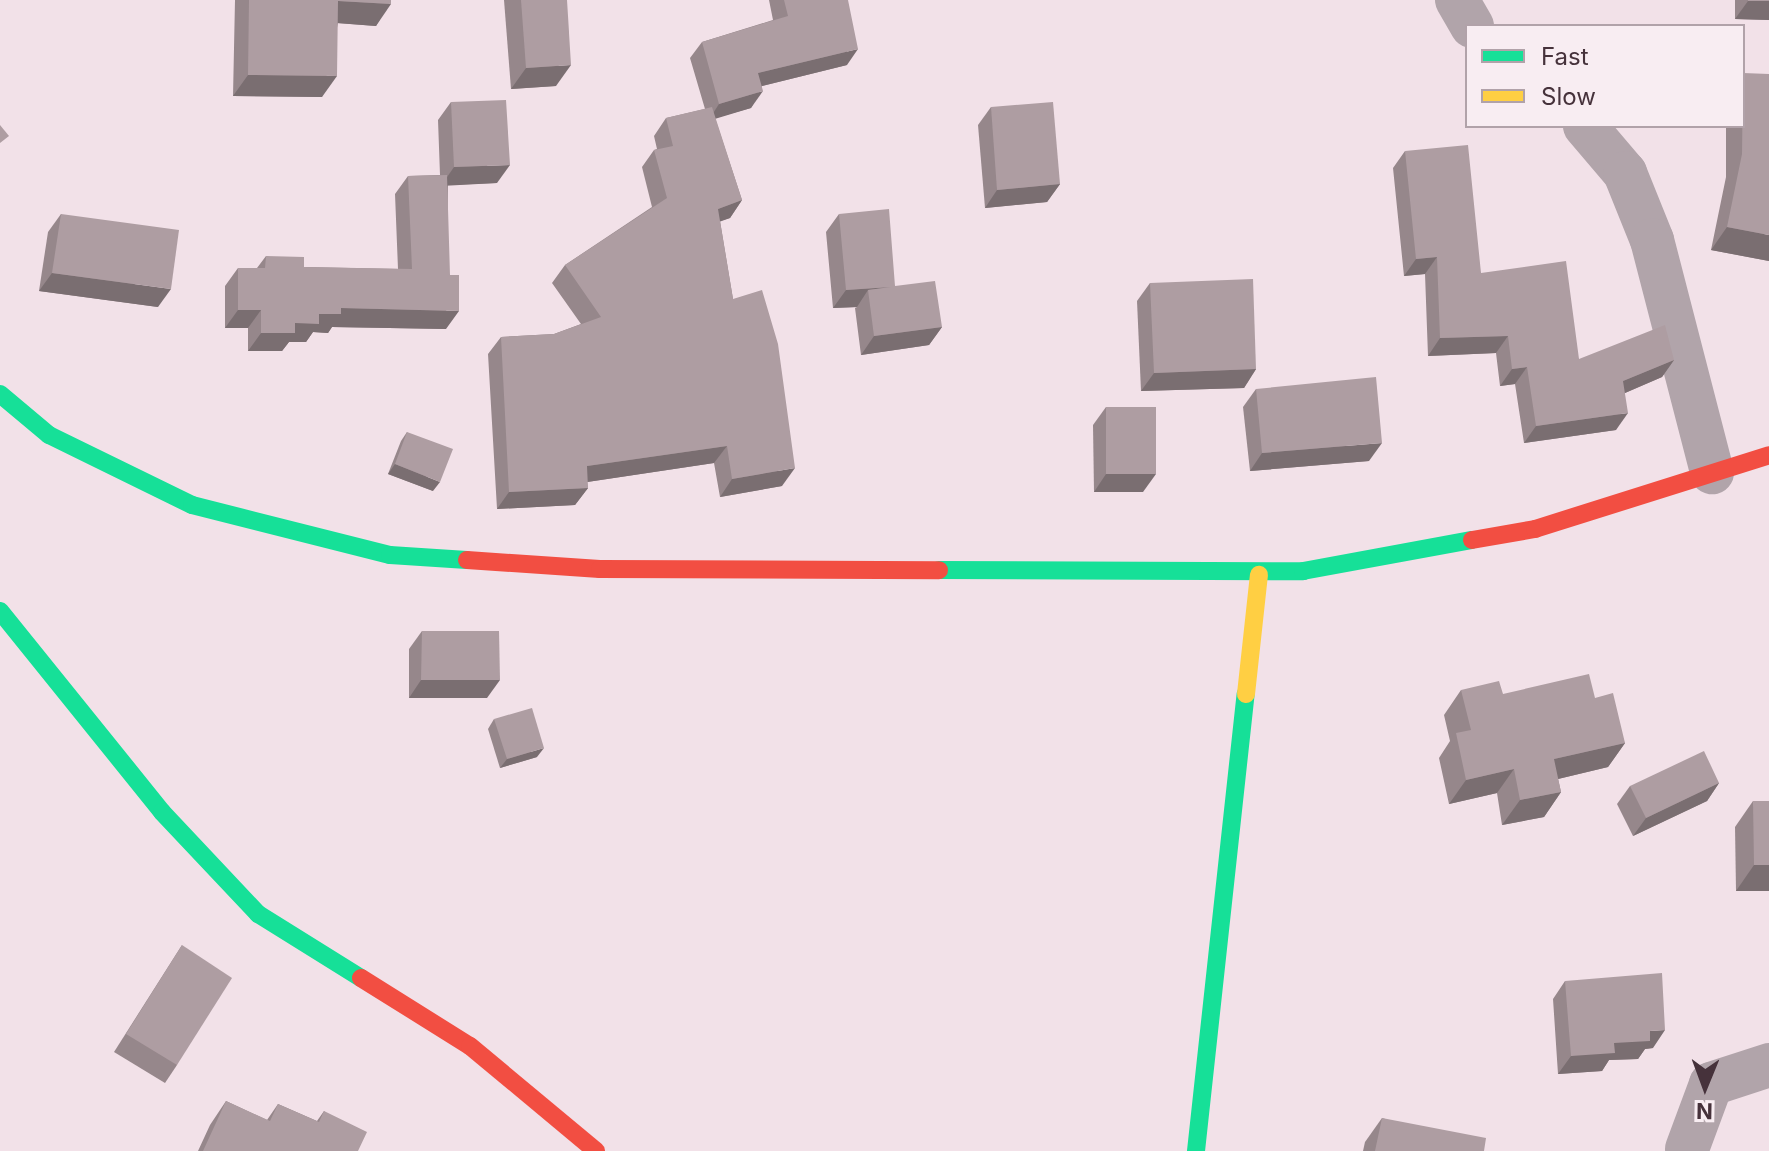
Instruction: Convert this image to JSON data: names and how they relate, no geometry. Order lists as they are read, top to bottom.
{
  "legend": ["Fast", "Slow"],
  "north": "bottom"
}
